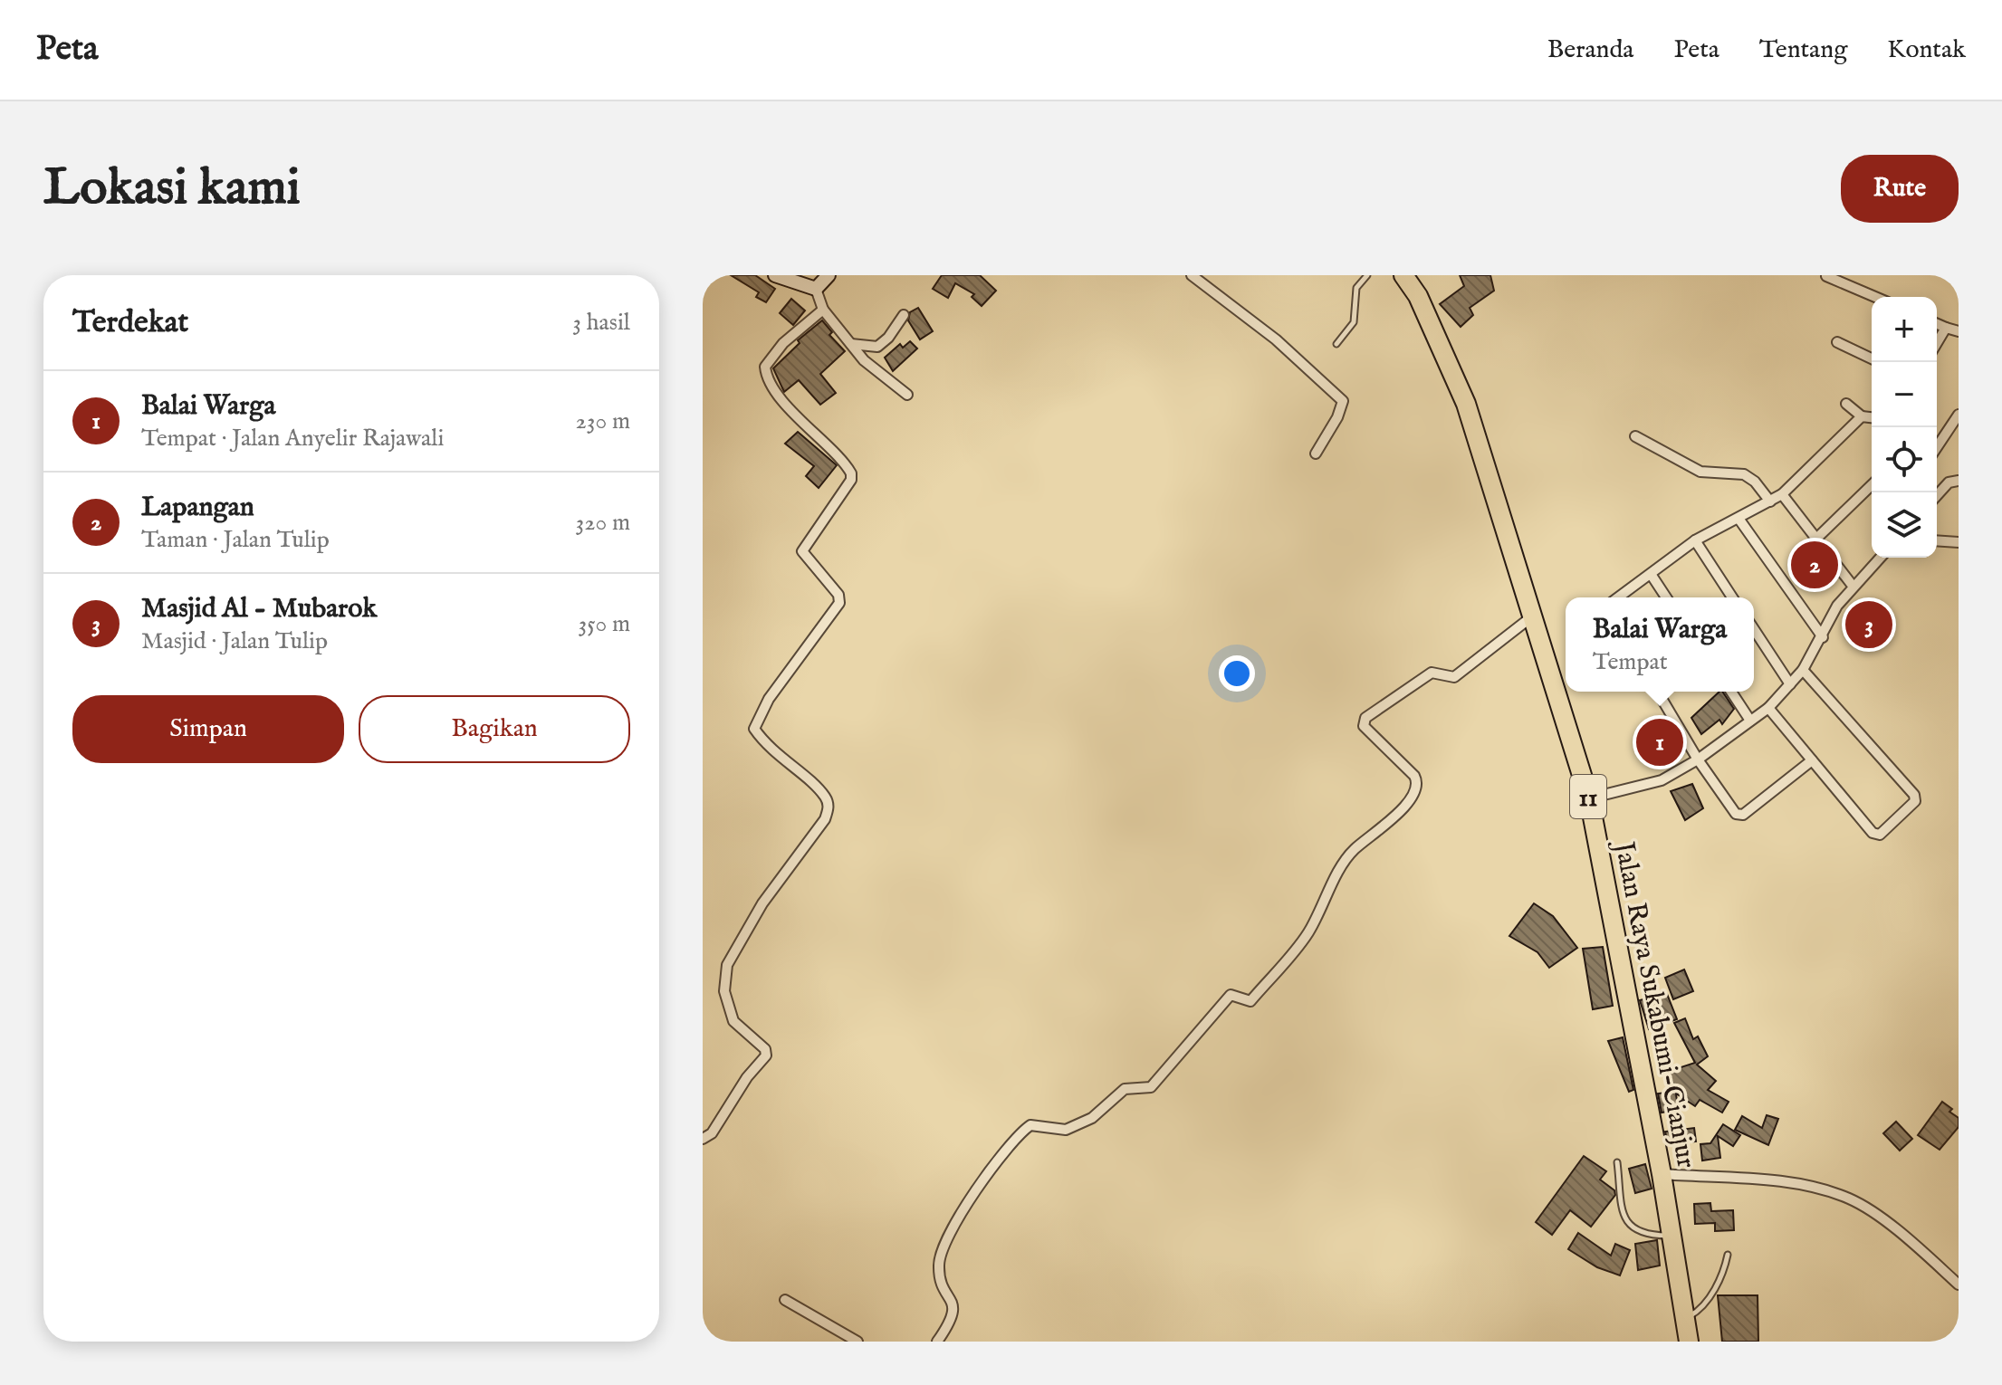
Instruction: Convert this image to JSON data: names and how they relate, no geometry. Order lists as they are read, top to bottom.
{
  "streets": {
    "highway": ["11", "Jalan Raya Sukabumi-Cianjur"]
  },
  "page": {
    "header": "Peta",
    "nav": [
      "Beranda",
      "Peta",
      "Tentang",
      "Kontak"
    ],
    "buttons": [
      "Rute",
      ["Simpan", "Bagikan"]
    ],
    "title": "Lokasi kami",
    "heading": ["Terdekat", "3 hasil"],
    "map_buttons": ["+", "−"],
    "list": [
      {
        "mark": "1",
        "name": "Balai Warga",
        "note": "Tempat · Jalan Anyelir Rajawali",
        "value": "230 m"
      },
      {
        "mark": "2",
        "name": "Lapangan",
        "note": "Taman · Jalan Tulip",
        "value": "320 m"
      },
      {
        "mark": "3",
        "name": "Masjid Al - Mubarok",
        "note": "Masjid · Jalan Tulip",
        "value": "350 m"
      }
    ],
    "pins": ["2", "3", "1"],
    "popup": ["Balai Warga", "Tempat"]
  }
}
